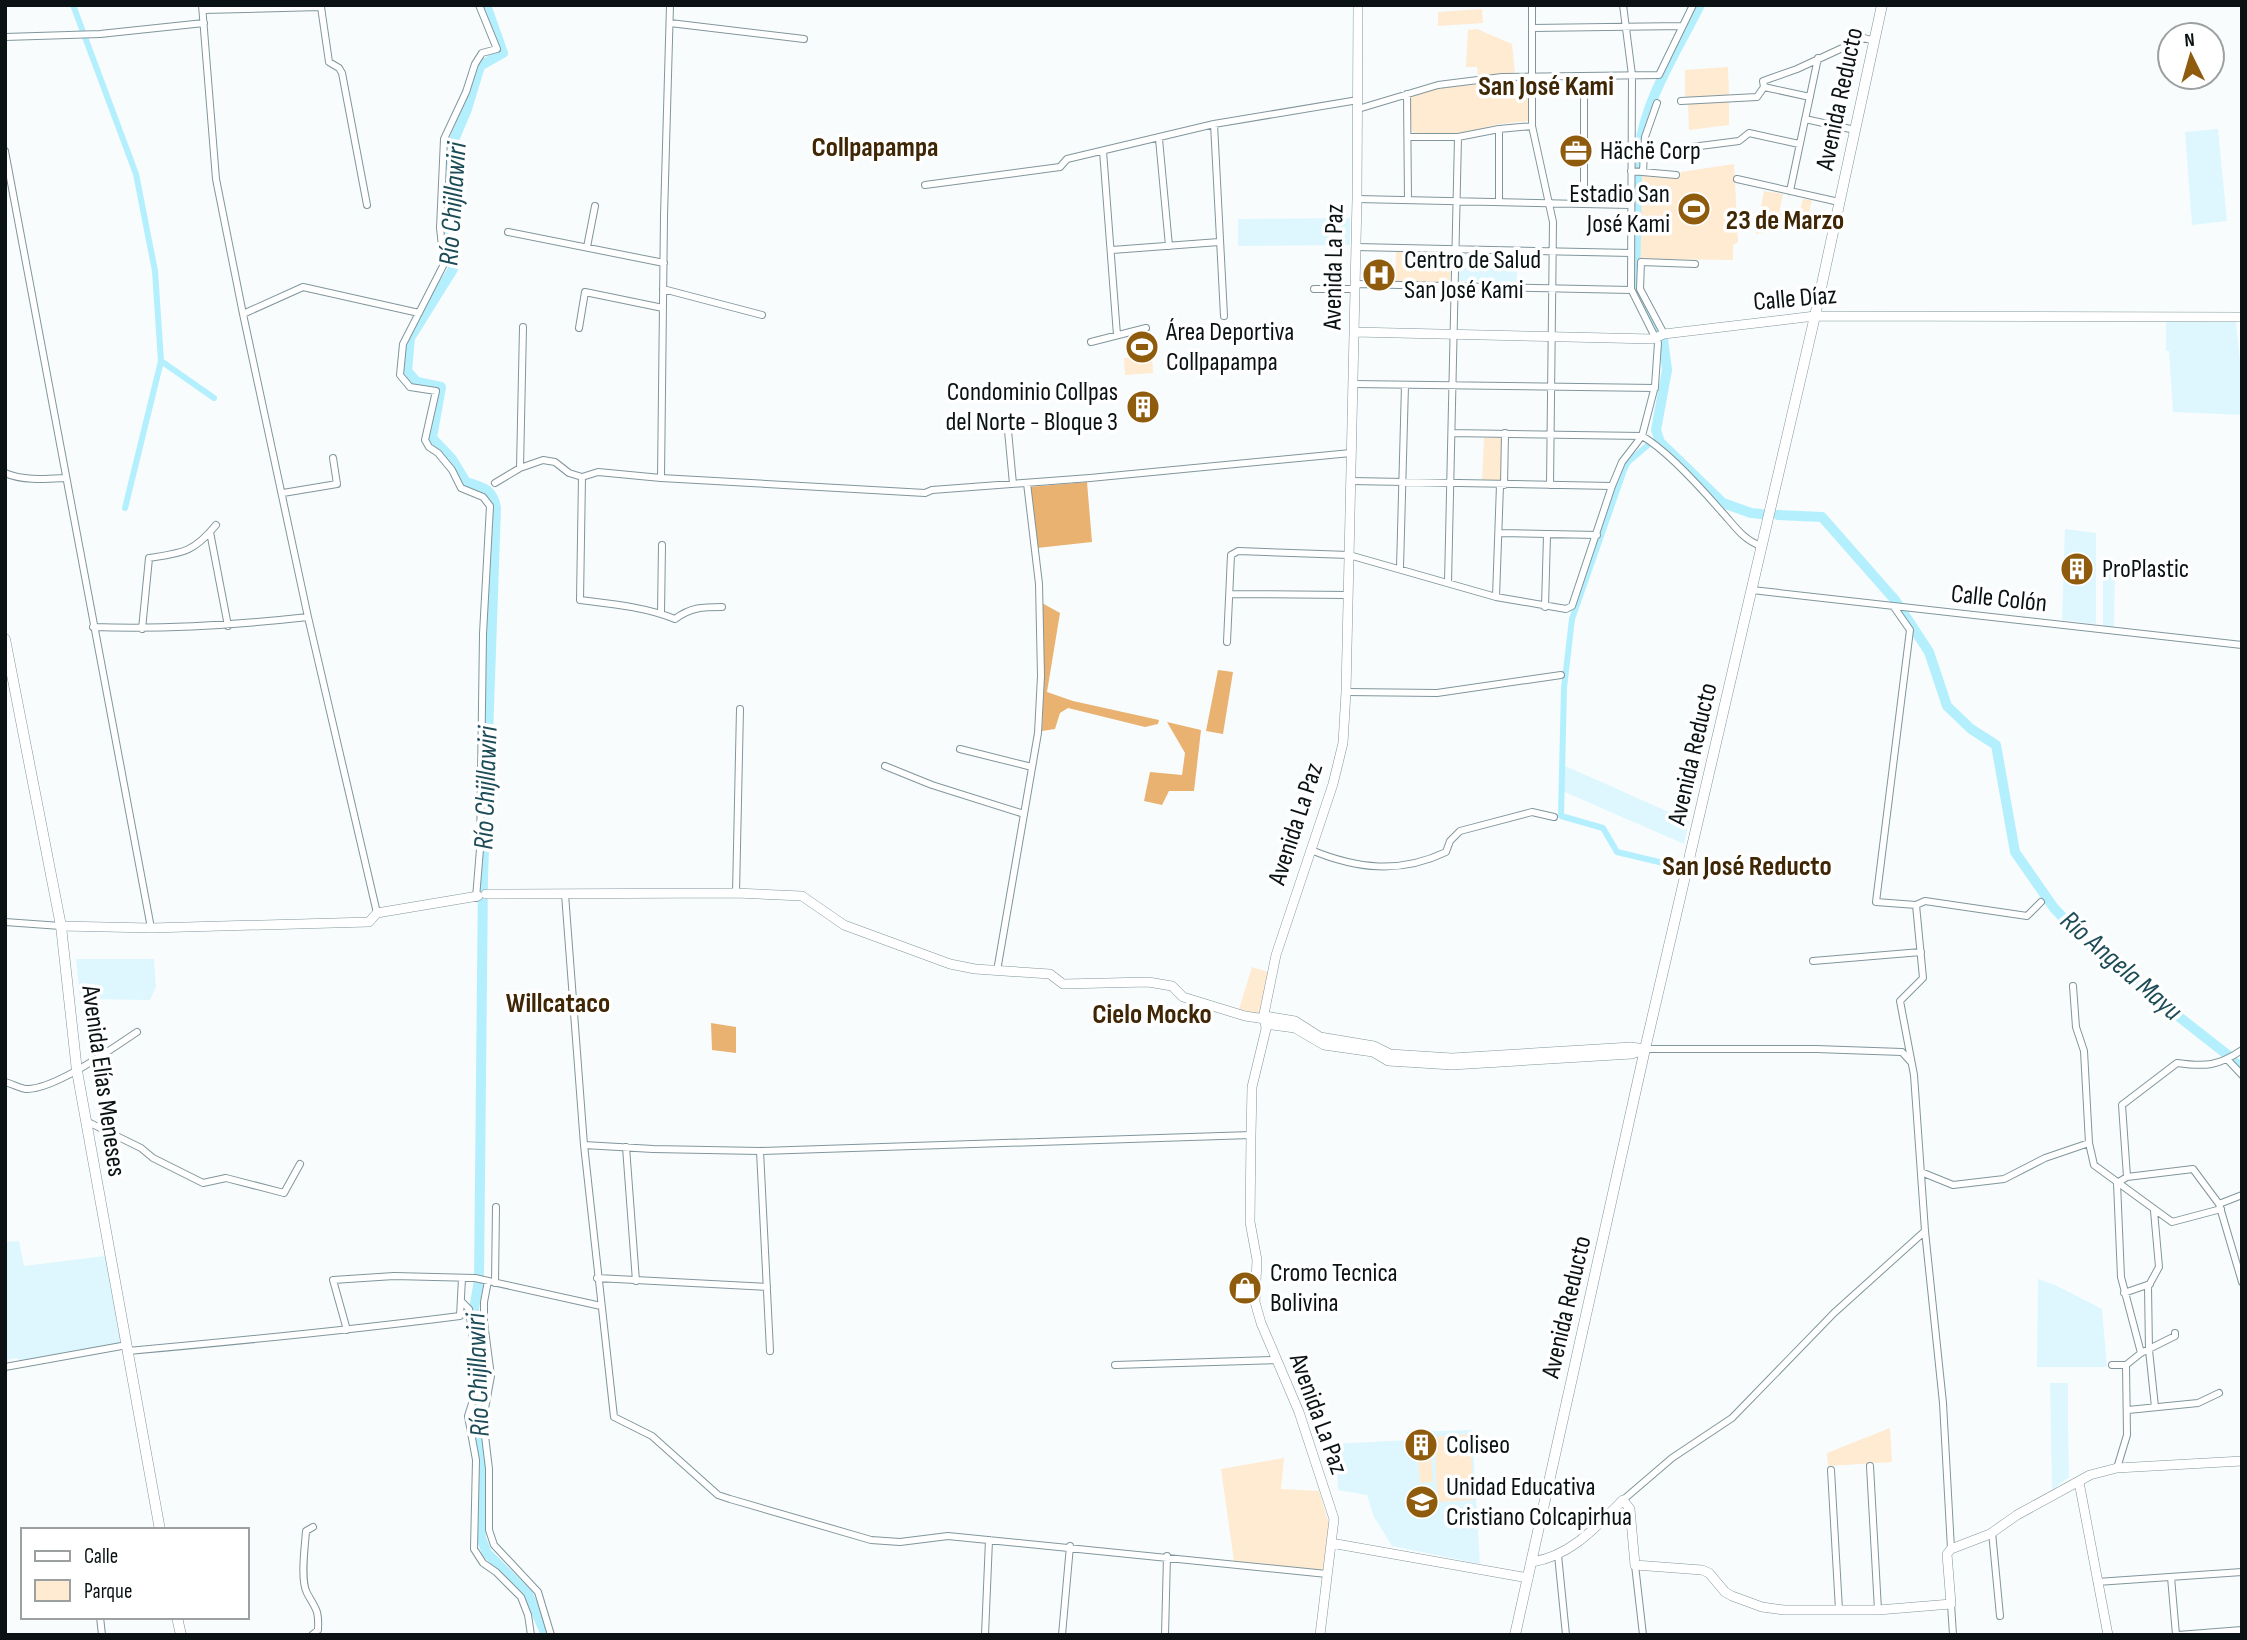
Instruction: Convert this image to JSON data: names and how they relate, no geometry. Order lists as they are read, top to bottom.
{
  "streets": {
    "main road": [
      "Avenida Reducto",
      "Avenida La Paz",
      "Calle Díaz",
      "Avenida Elías Meneses"
    ],
    "street": ["Calle Colón"]
  },
  "crossings": [
    ["Avenida Reducto", "Calle Díaz"],
    ["Avenida Reducto", "Calle Colón"],
    ["Avenida La Paz", "Calle Díaz"]
  ],
  "districts": [
    "San José Kami",
    "Collpapampa",
    "23 de Marzo",
    "San José Reducto",
    "Willcataco",
    "Cielo Mocko"
  ],
  "water": ["Río Chijllawiri", "Río Angela Mayu"],
  "places": {
    "office": ["Hächë Corp"],
    "sports": ["Estadio San José Kami", "Área Deportiva Collpapampa"],
    "hospital": ["Centro de Salud San José Kami"],
    "building": ["Condominio Collpas del Norte - Bloque 3", "ProPlastic", "Coliseo"],
    "shop": ["Cromo Tecnica Bolivina"],
    "school or university": ["Unidad Educativa Cristiano Colcapirhua"]
  },
  "legend": ["Calle", "Parque"],
  "north": "top"
}
